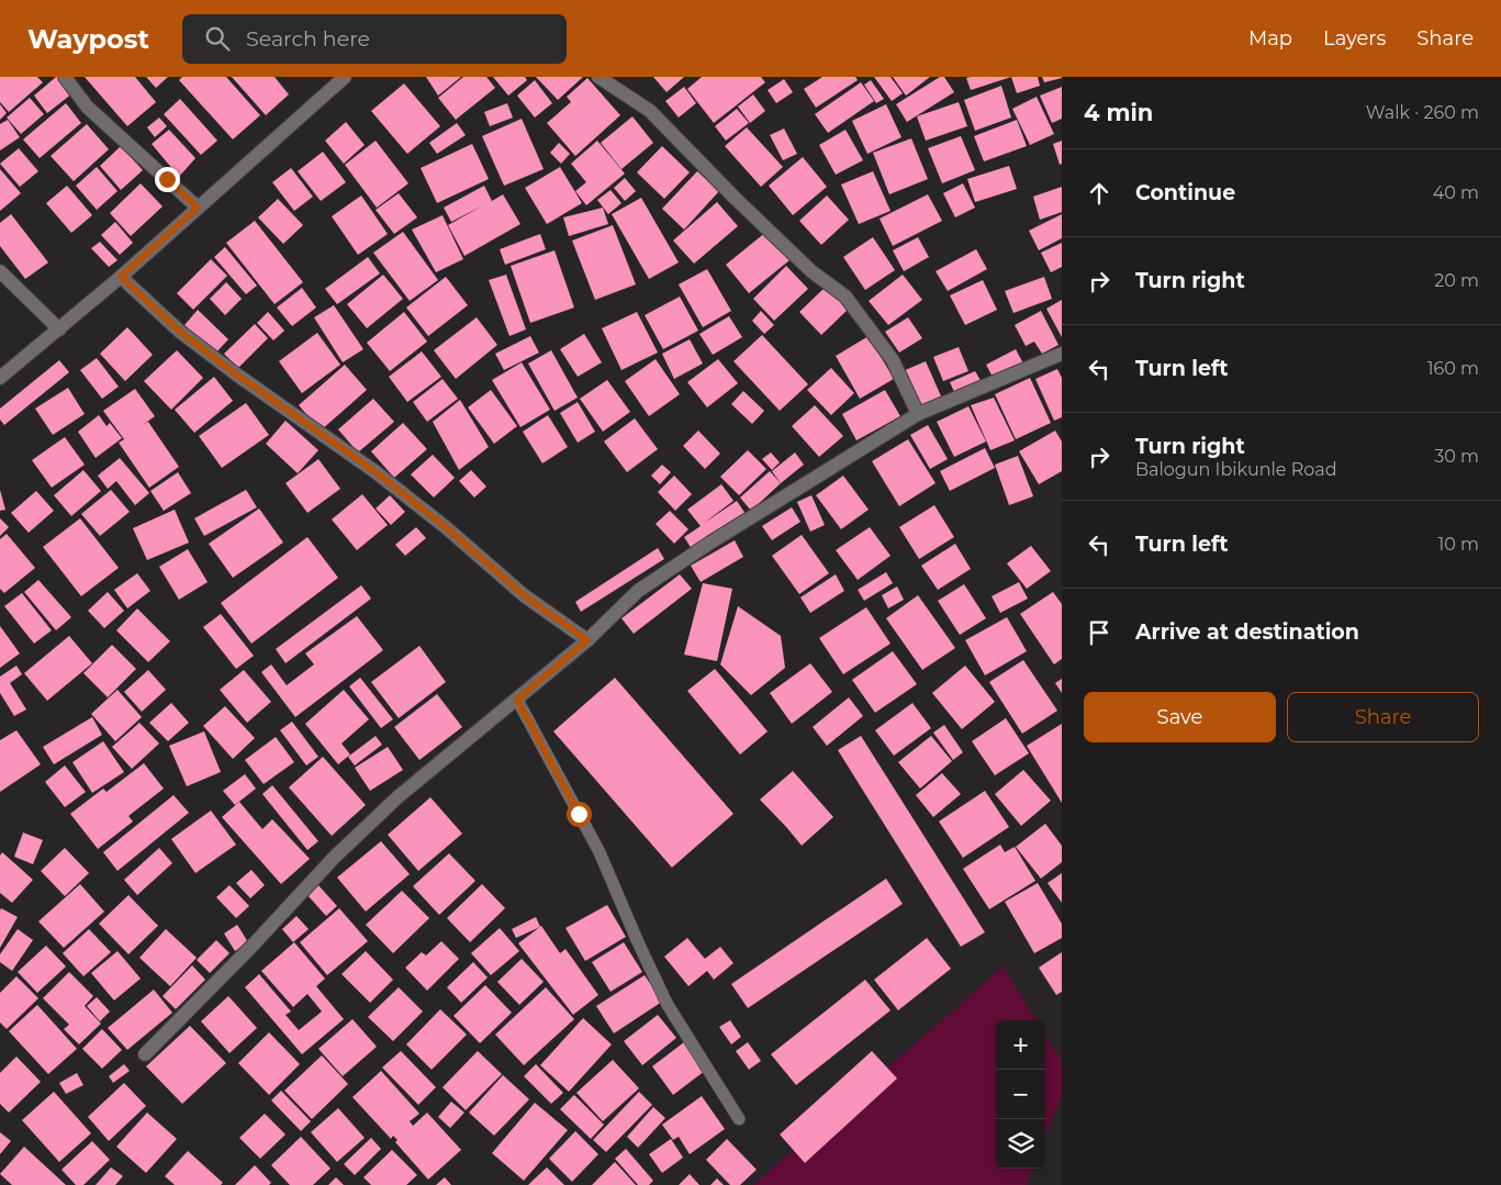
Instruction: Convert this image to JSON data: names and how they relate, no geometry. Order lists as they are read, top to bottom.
{
  "page": {
    "header": "Waypost",
    "search": "Search here",
    "nav": ["Map", "Layers", "Share"],
    "heading": ["4 min", "Walk · 260 m"],
    "list": [
      ["Continue", "40 m"],
      ["Turn right", "20 m"],
      ["Turn left", "160 m"],
      ["Turn right", "Balogun Ibikunle Road", "30 m"],
      ["Turn left", "10 m"],
      "Arrive at destination"
    ],
    "buttons": ["Save", "Share"],
    "map_buttons": ["+", "−"]
  }
}
